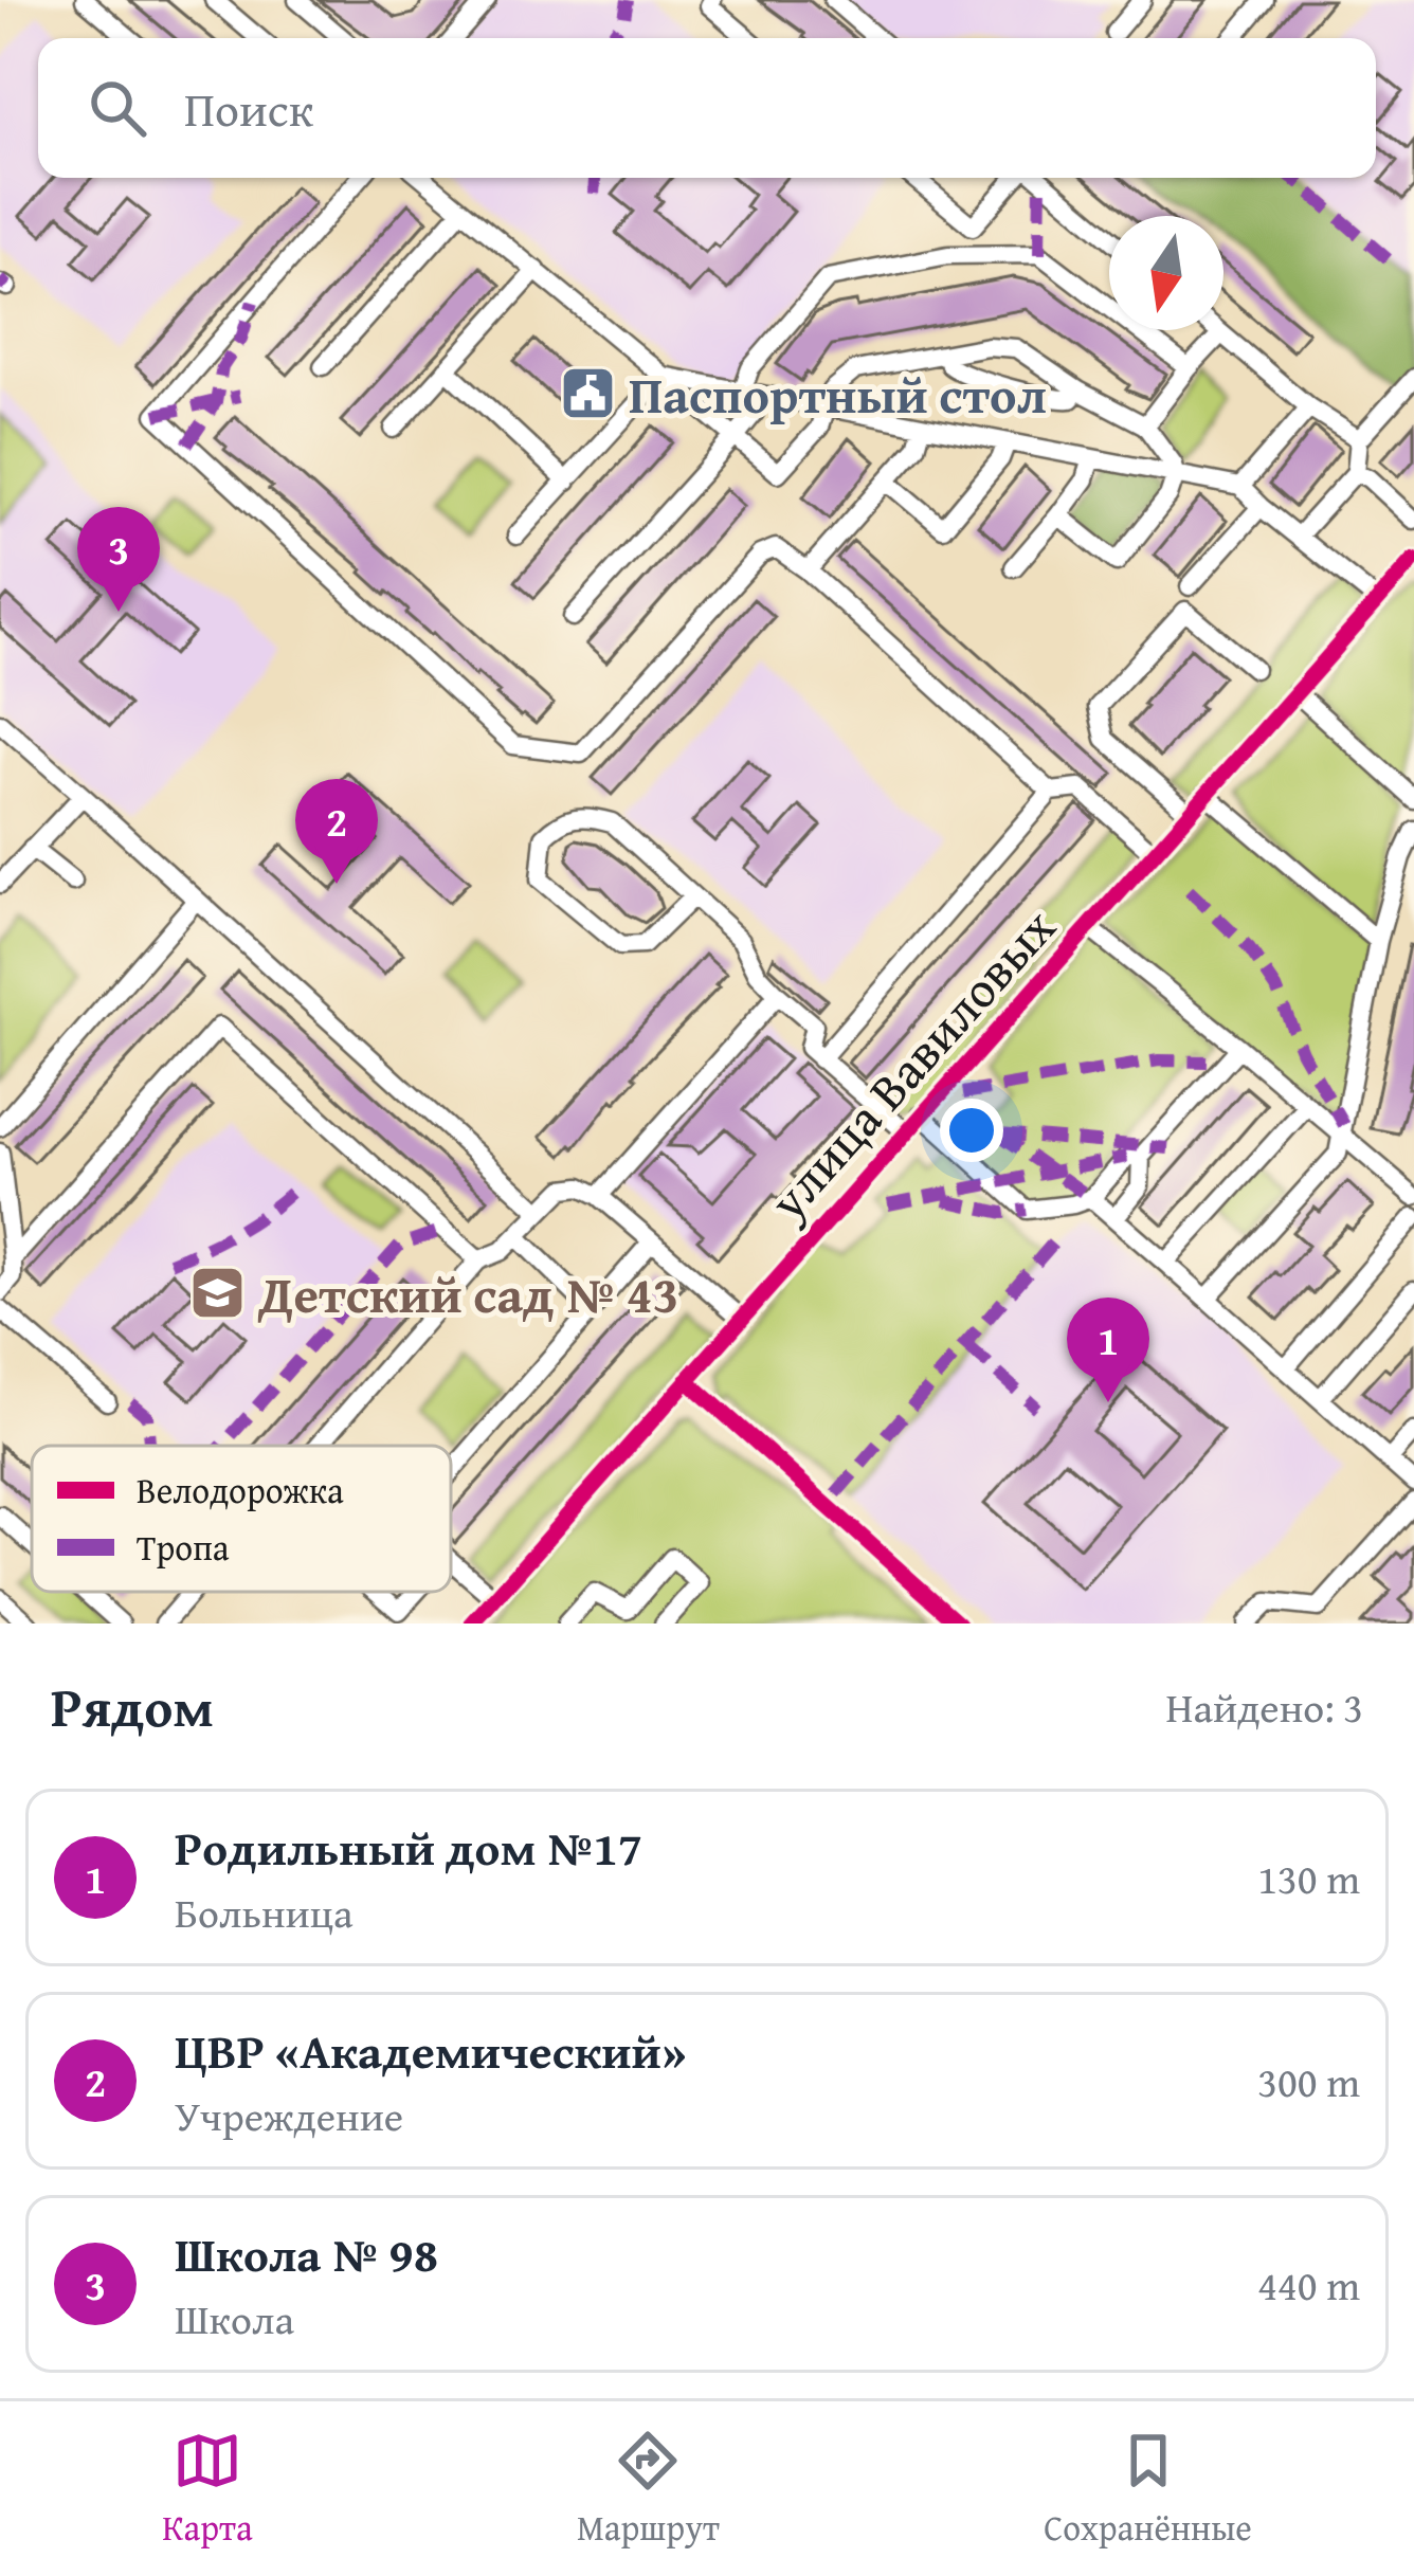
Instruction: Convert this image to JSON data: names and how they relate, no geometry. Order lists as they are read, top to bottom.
{
  "streets": {
    "street": ["улица Вавиловых"]
  },
  "places": {
    "public building": ["Паспортный стол"],
    "school or university": ["Детский сад № 43"]
  },
  "legend": ["Велодорожка", "Тропа"],
  "north": "bottom",
  "page": {
    "search": "Поиск",
    "pins": ["3", "2", "1"],
    "heading": ["Рядом", "Найдено: 3"],
    "list": [
      {
        "mark": "1",
        "name": "Родильный дом №17",
        "note": "Больница",
        "value": "130 m"
      },
      {
        "mark": "2",
        "name": "ЦВР «Академический»",
        "note": "Учреждение",
        "value": "300 m"
      },
      {
        "mark": "3",
        "name": "Школа № 98",
        "note": "Школа",
        "value": "440 m"
      }
    ],
    "nav": ["Карта", "Маршрут", "Сохранённые"]
  }
}
